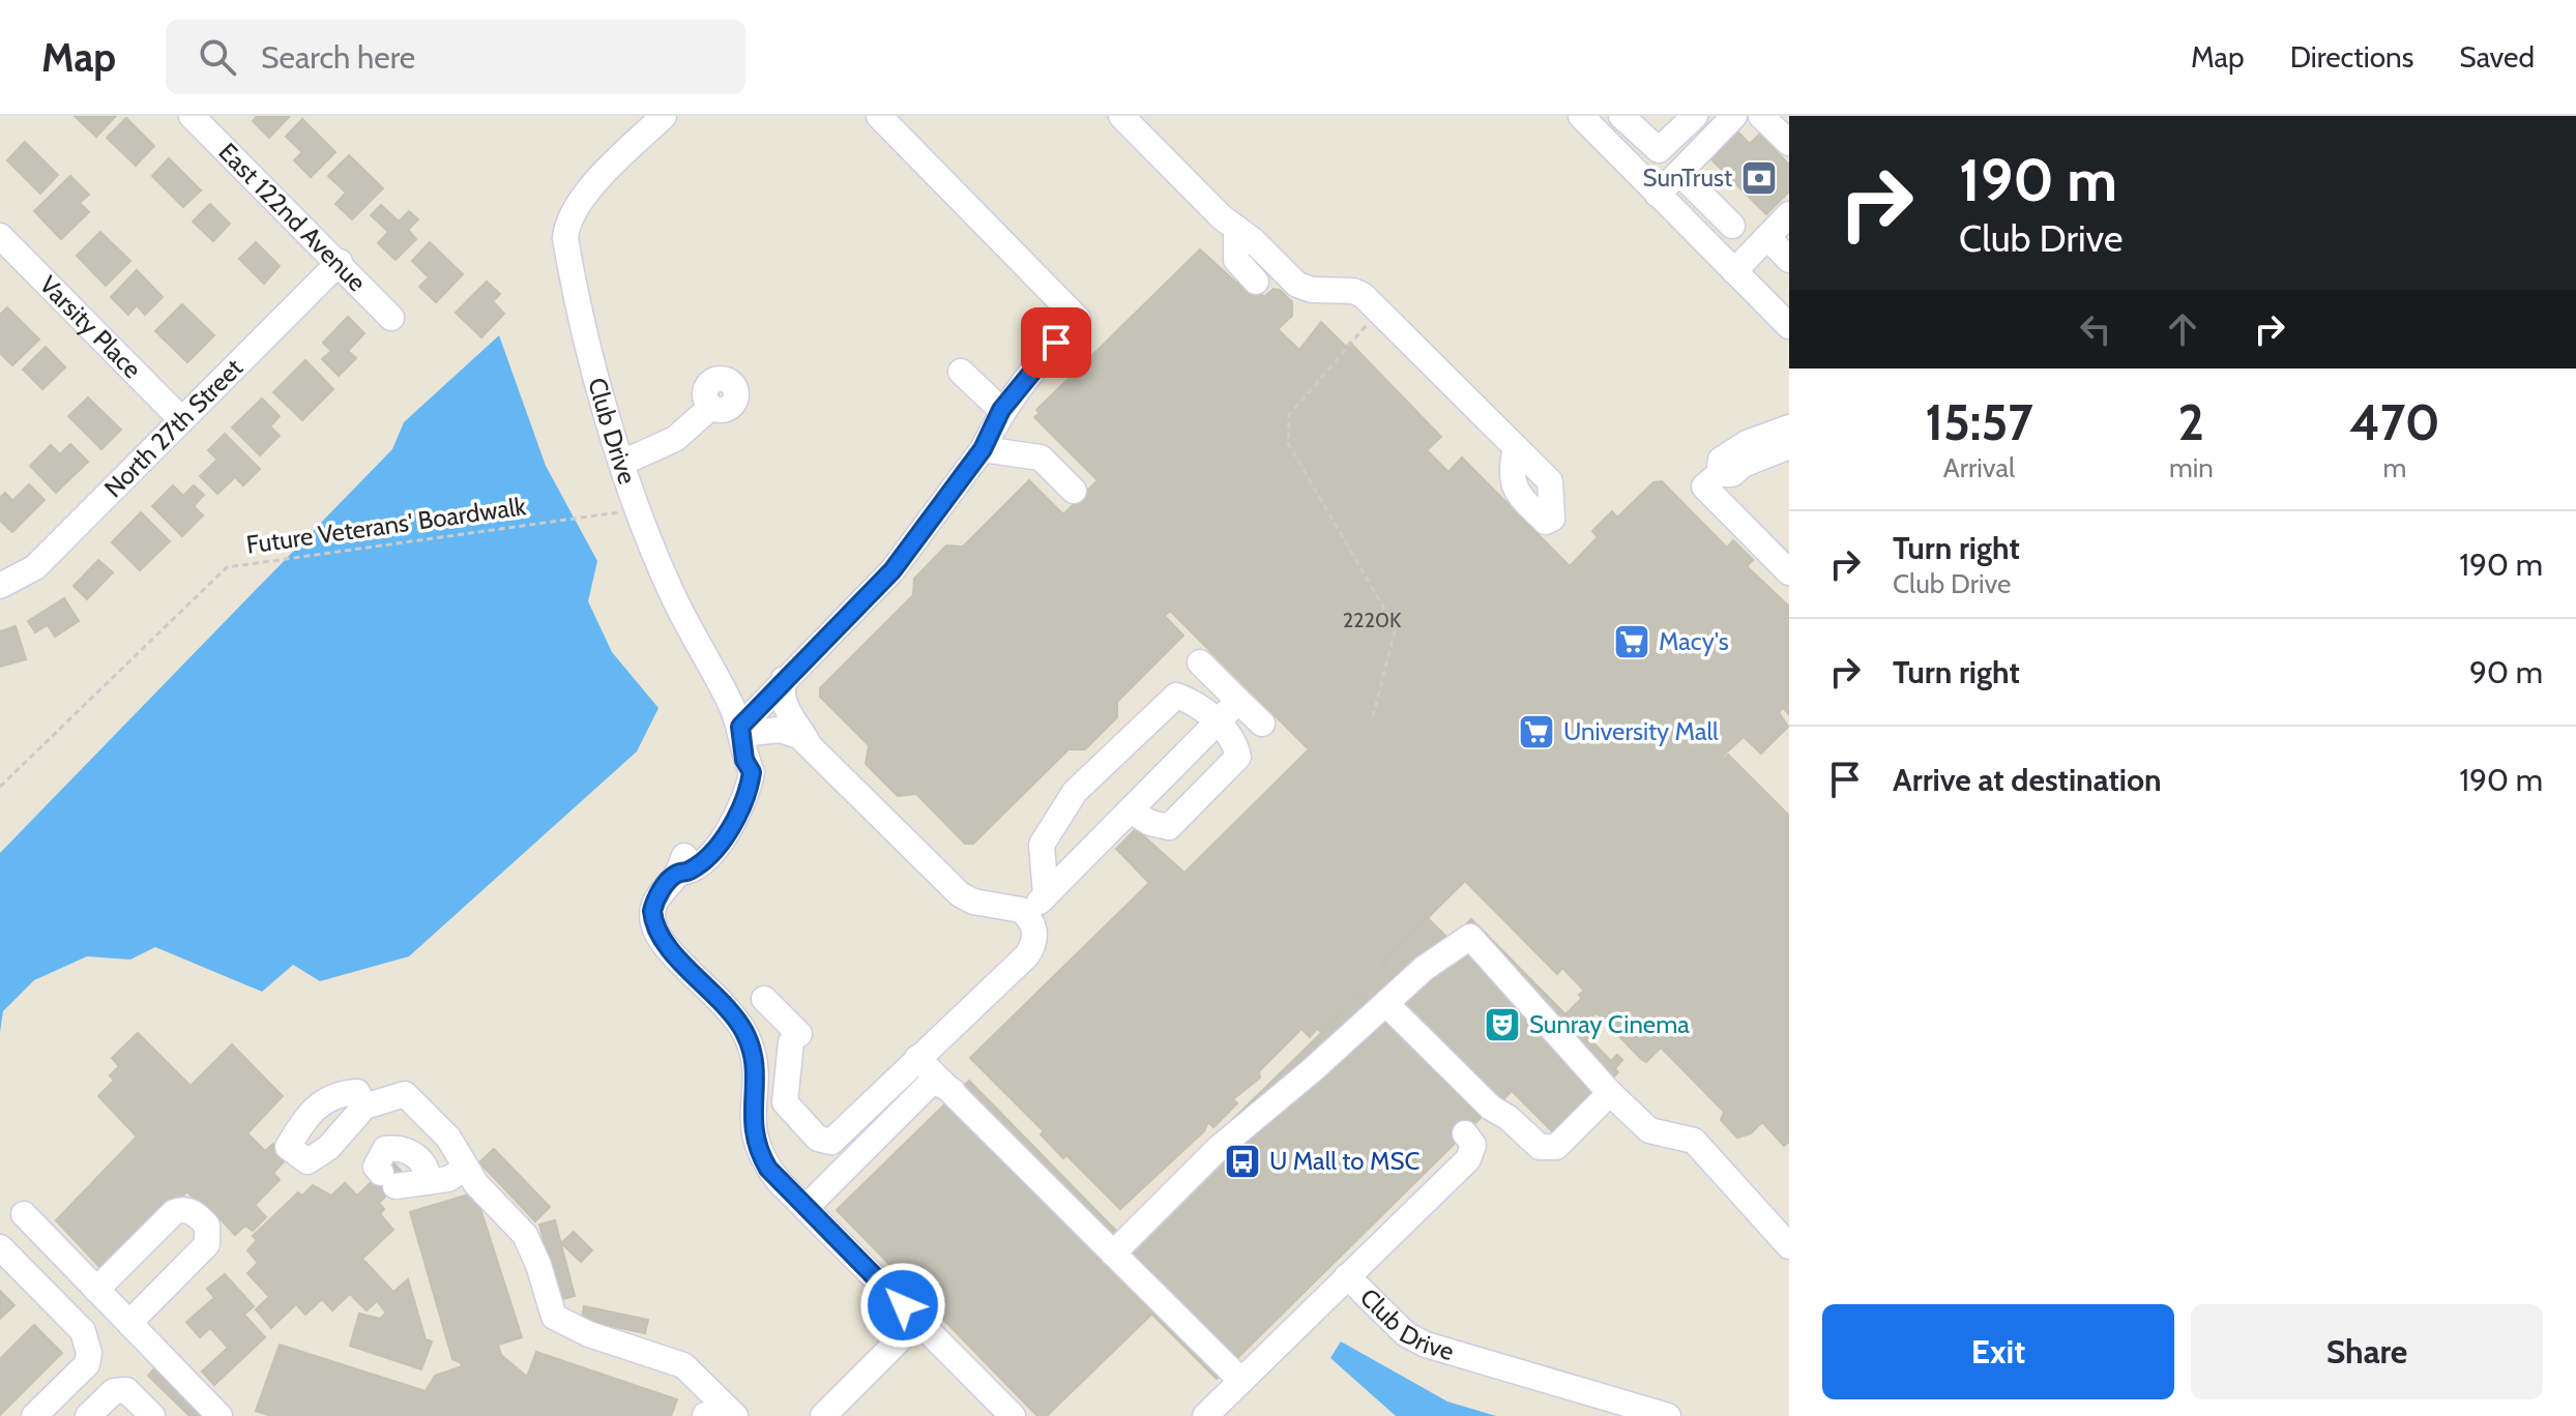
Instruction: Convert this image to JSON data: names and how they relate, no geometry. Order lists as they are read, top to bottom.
{
  "streets": {
    "street": [
      "East 122nd Avenue",
      "Varsity Place",
      "North 27th Street",
      "Club Drive"
    ],
    "path": ["Future Veterans' Boardwalk"]
  },
  "crossings": [
    ["East 122nd Avenue", "North 27th Street"],
    ["Varsity Place", "North 27th Street"]
  ],
  "places": {
    "bank": ["SunTrust"],
    "supermarket": ["Macy's", "University Mall"],
    "theatre": ["Sunray Cinema"],
    "bus stop": ["U Mall to MSC"]
  },
  "house_numbers": ["2220K"],
  "page": {
    "header": "Map",
    "search": "Search here",
    "nav": ["Map", "Directions", "Saved"],
    "turn": ["190 m", "Club Drive"],
    "eta": [
      "15:57",
      "Arrival",
      "2",
      "min",
      "470",
      "m"
    ],
    "list": [
      {
        "name": "Turn right",
        "note": "Club Drive",
        "value": "190 m"
      },
      {
        "name": "Turn right",
        "value": "90 m"
      },
      {
        "name": "Arrive at destination",
        "value": "190 m"
      }
    ],
    "buttons": ["Exit", "Share"]
  }
}
